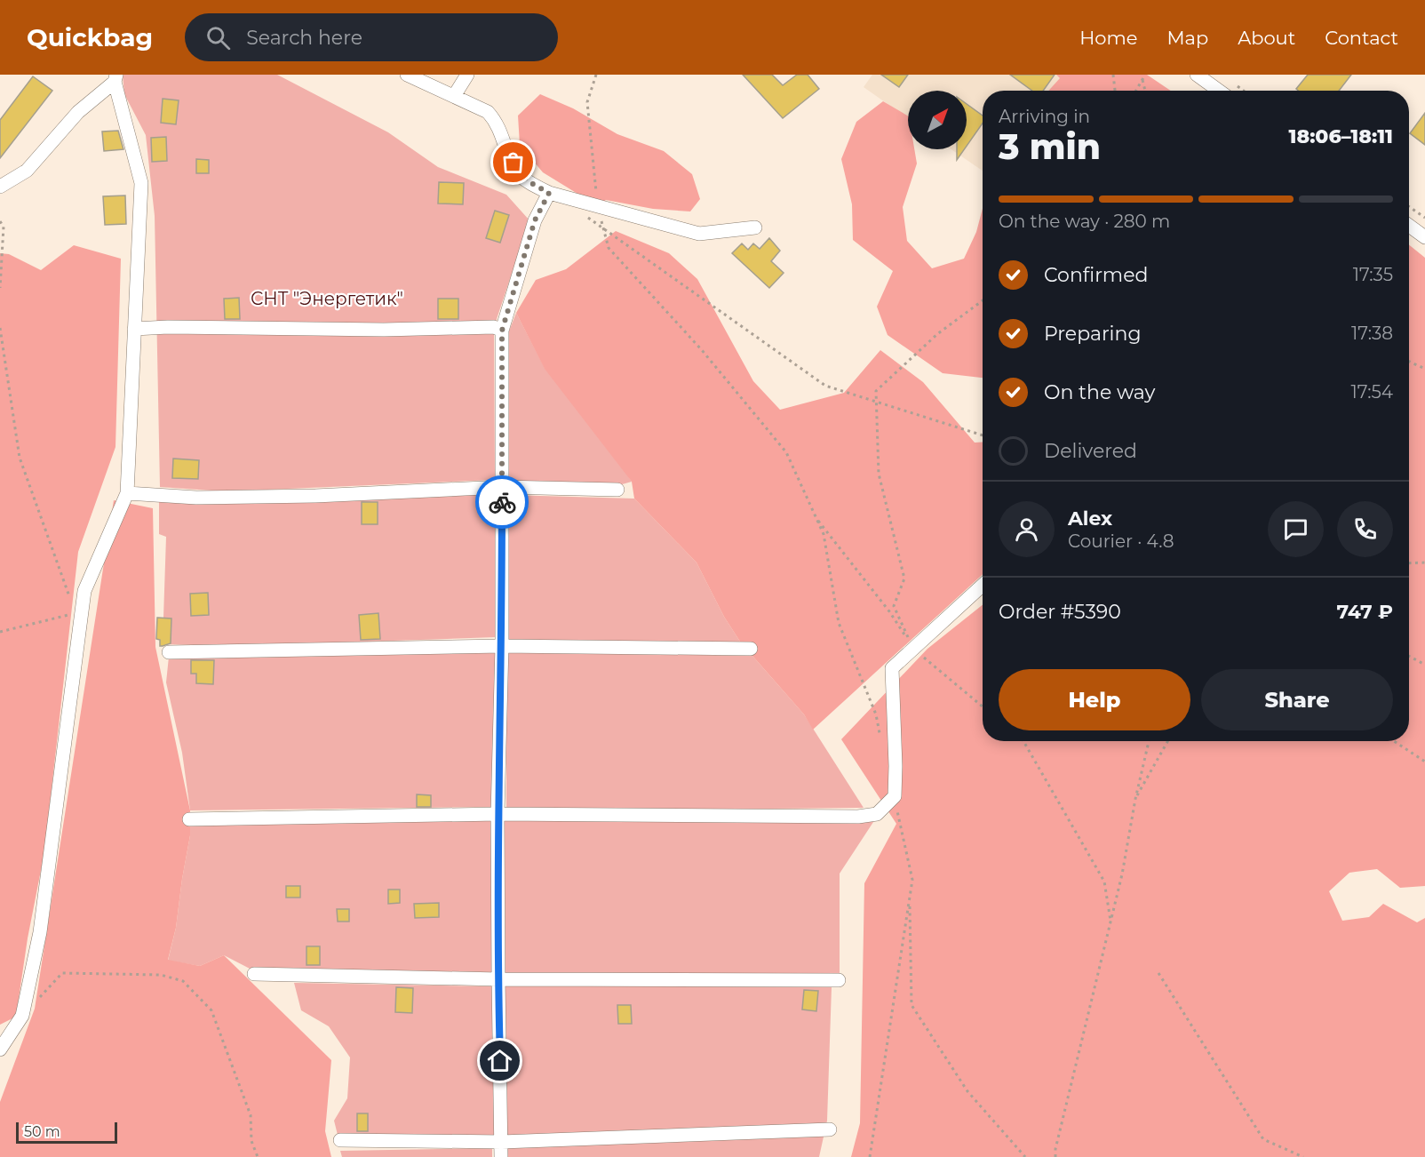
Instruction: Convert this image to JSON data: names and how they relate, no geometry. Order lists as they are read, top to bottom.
{
  "parks": ["СНТ \"Энергетик\""],
  "scale_bar": "50 m",
  "north": "top right",
  "page": {
    "header": "Quickbag",
    "search": "Search here",
    "nav": [
      "Home",
      "Map",
      "About",
      "Contact"
    ],
    "heading": ["3 min", "Arriving in", "18:06–18:11"],
    "panel": [
      "Alex",
      "Courier · 4.8",
      "Order #5390",
      "747 ₽"
    ],
    "bar": "On the way · 280 m",
    "list": [
      ["Confirmed", "17:35"],
      ["Preparing", "17:38"],
      ["On the way", "17:54"],
      "Delivered"
    ],
    "buttons": ["Help", "Share"],
    "scale": "50 m"
  }
}
